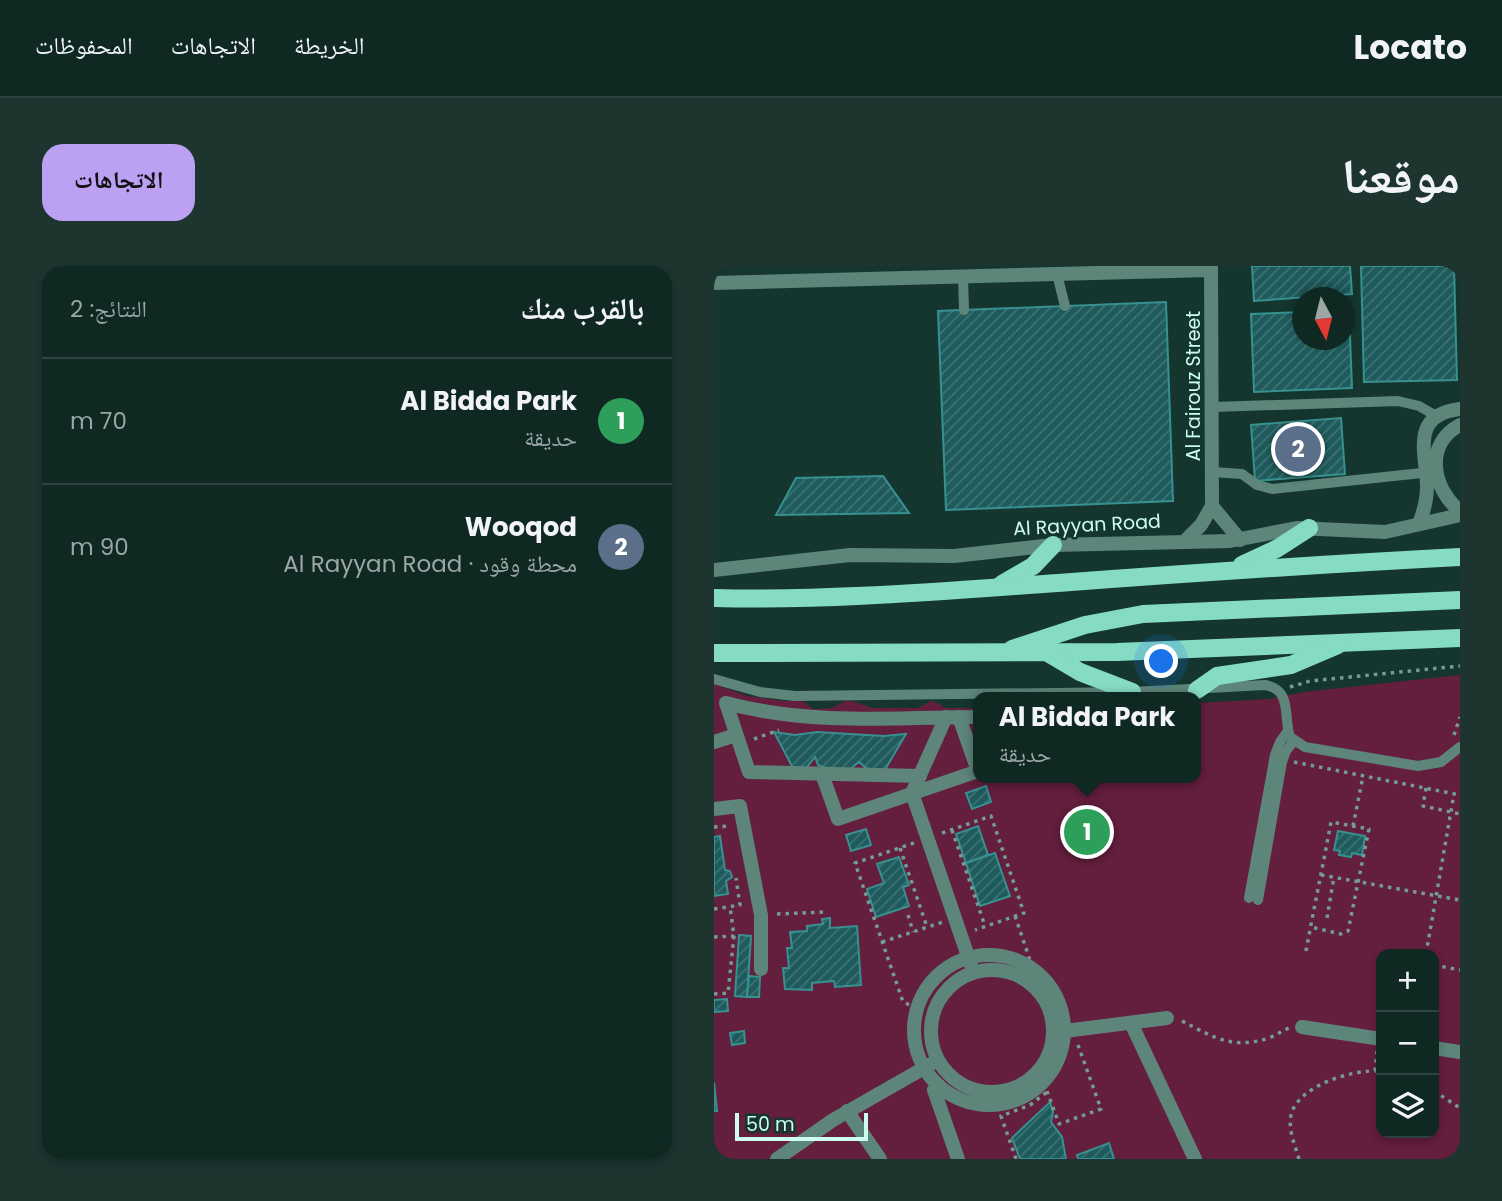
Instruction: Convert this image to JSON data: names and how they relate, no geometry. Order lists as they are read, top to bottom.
{
  "streets": {
    "street": ["Al Fairouz Street", "Al Rayyan Road"]
  },
  "scale_bar": "50 m",
  "north": "bottom",
  "page": {
    "header": "Locato",
    "nav": ["الخريطة", "الاتجاهات", "المحفوظات"],
    "title": "موقعنا",
    "buttons": "الاتجاهات",
    "heading": ["بالقرب منك", "النتائج: 2"],
    "list": [
      {
        "mark": "1",
        "name": "Al Bidda Park",
        "note": "حديقة",
        "value": "70 m"
      },
      {
        "mark": "2",
        "name": "Wooqod",
        "note": "محطة وقود · Al Rayyan Road",
        "value": "90 m"
      }
    ],
    "pins": ["2", "1"],
    "popup": ["Al Bidda Park", "حديقة"],
    "map_buttons": ["+", "−"],
    "scale": "50 m"
  }
}
